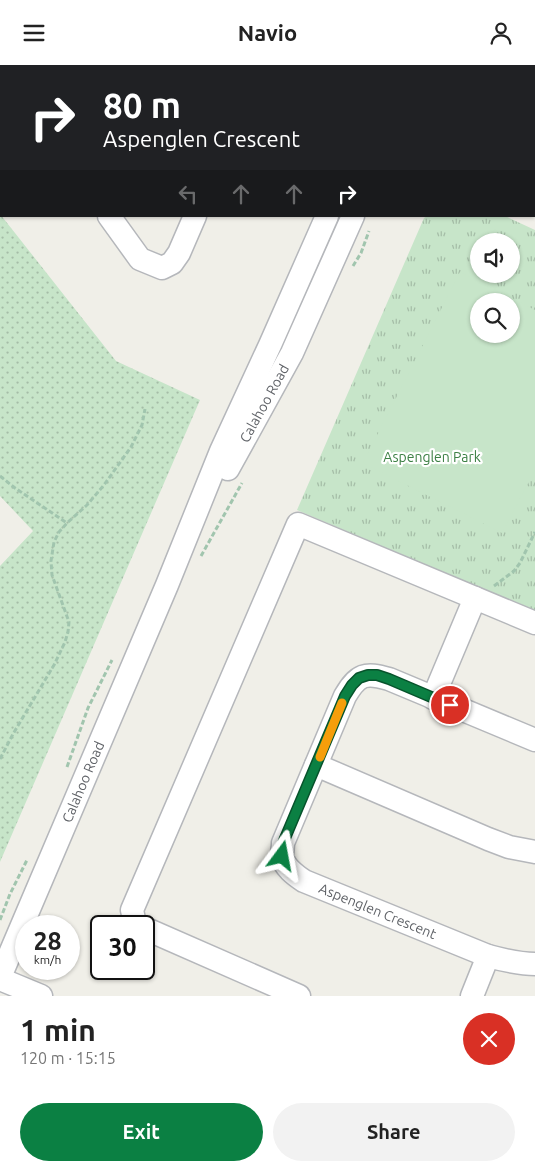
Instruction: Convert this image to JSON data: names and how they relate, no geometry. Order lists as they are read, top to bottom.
{
  "streets": {
    "street": ["Calahoo Road", "Aspenglen Crescent"]
  },
  "parks": ["Aspenglen Park"],
  "page": {
    "header": "Navio",
    "turn": ["80 m", "Aspenglen Crescent"],
    "speed": "28 km/h",
    "limit": "30",
    "heading": ["1 min", "120 m · 15:15"],
    "buttons": ["Exit", "Share"]
  }
}
